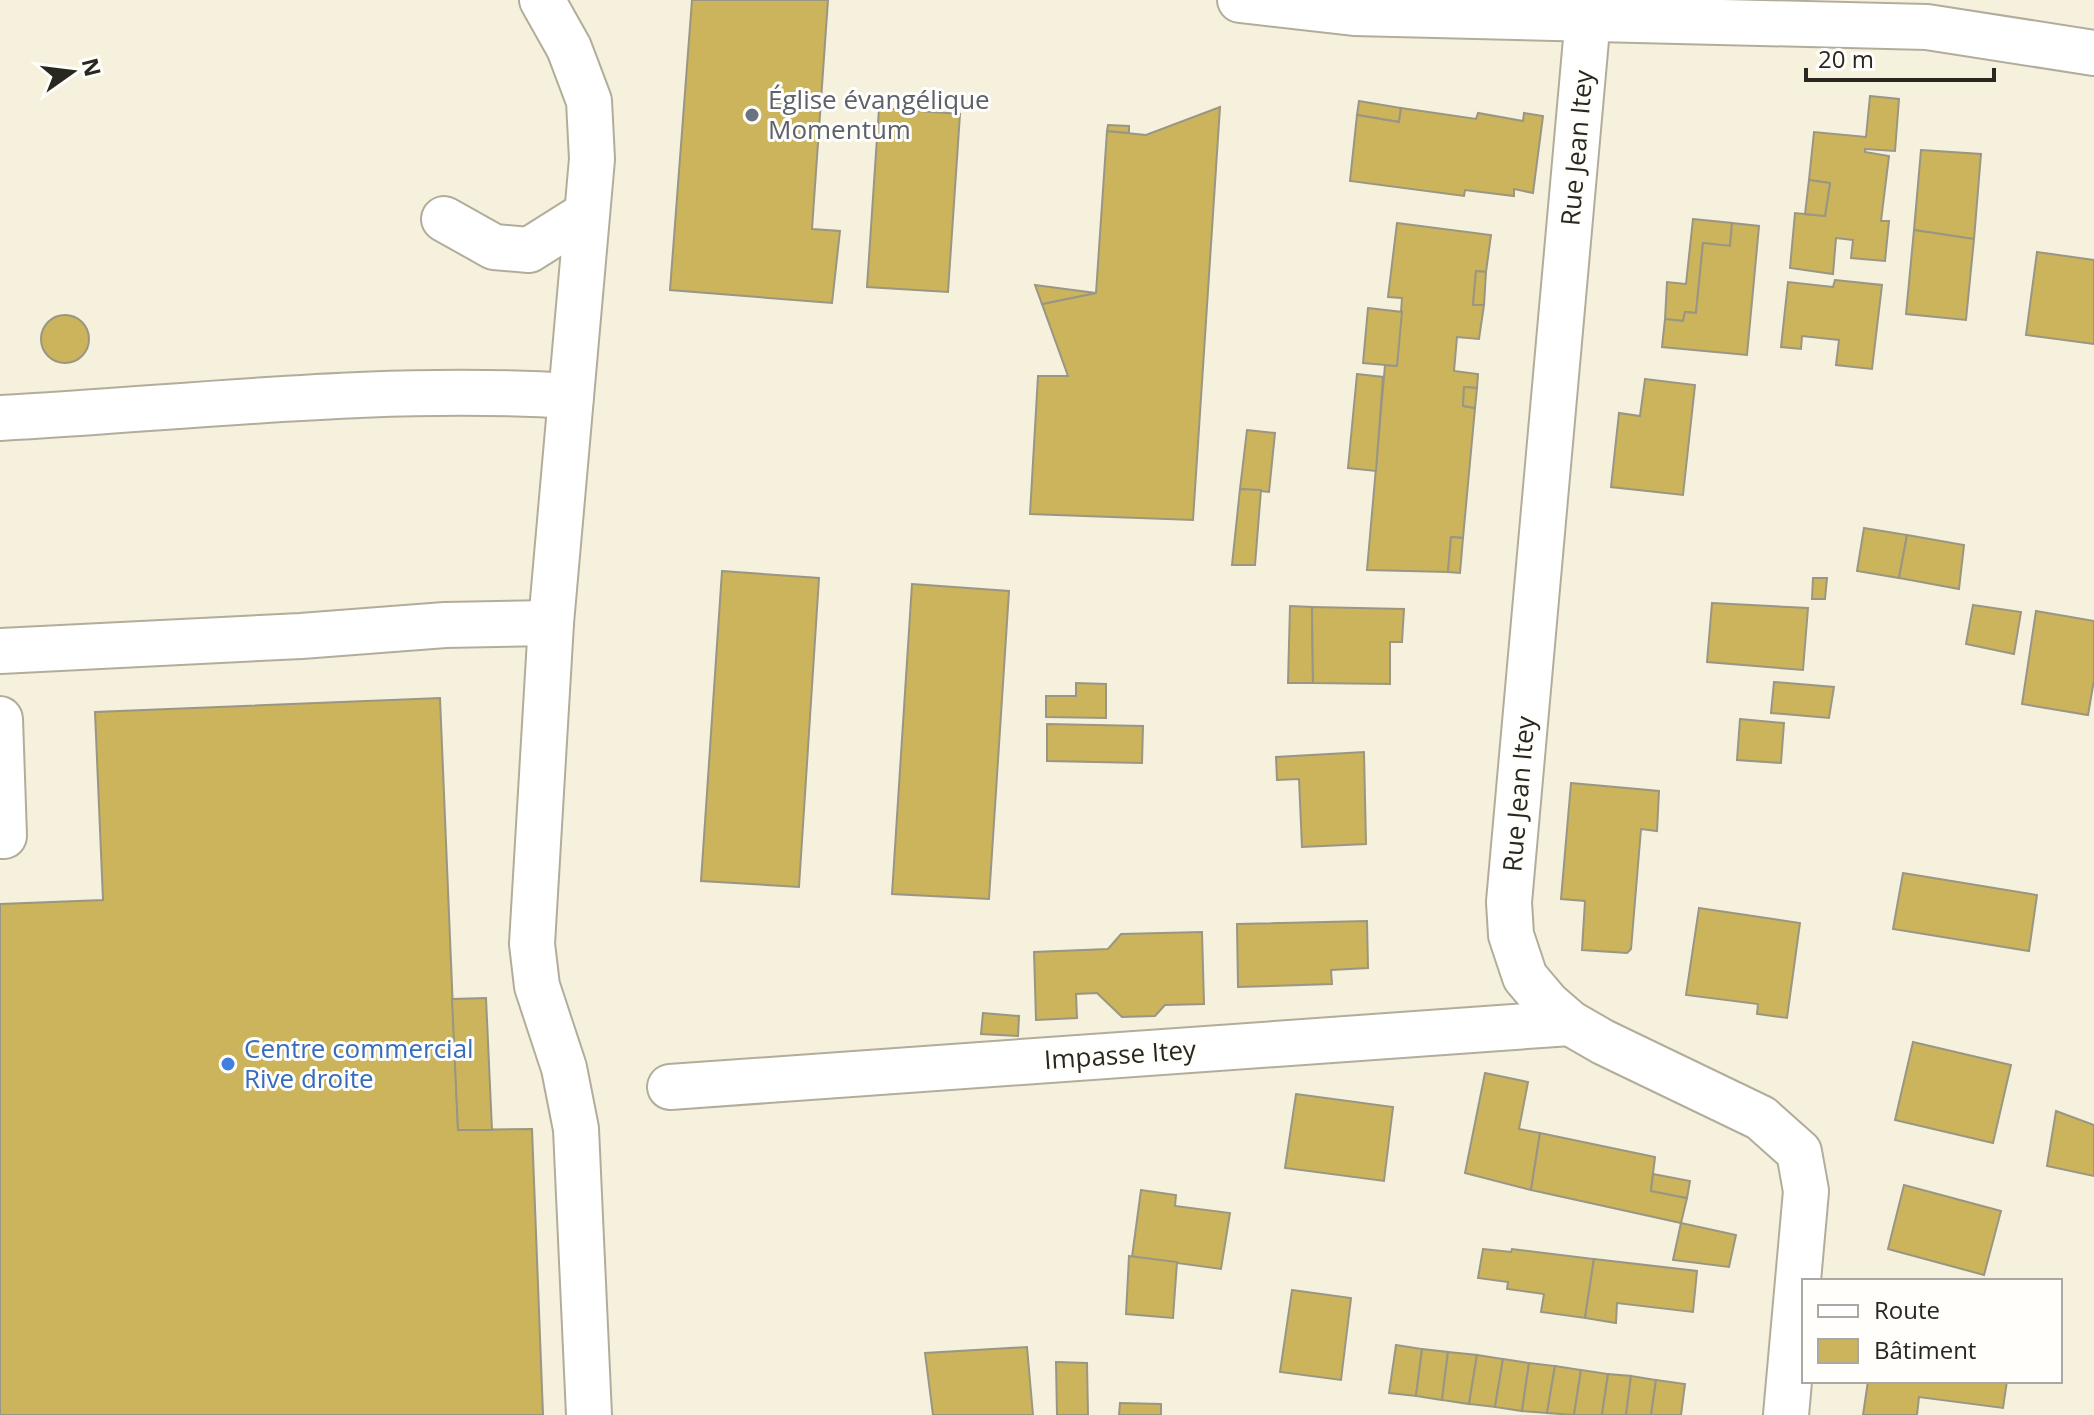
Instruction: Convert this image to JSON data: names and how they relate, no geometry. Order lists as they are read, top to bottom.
{
  "streets": {
    "street": ["Rue Jean Itey", "Impasse Itey"]
  },
  "crossings": [
    ["Rue Jean Itey", "Impasse Itey"]
  ],
  "places": ["Église évangélique Momentum", "Centre commercial Rive droite"],
  "legend": ["Route", "Bâtiment"],
  "scale_bar": "20 m",
  "north": "right"
}
